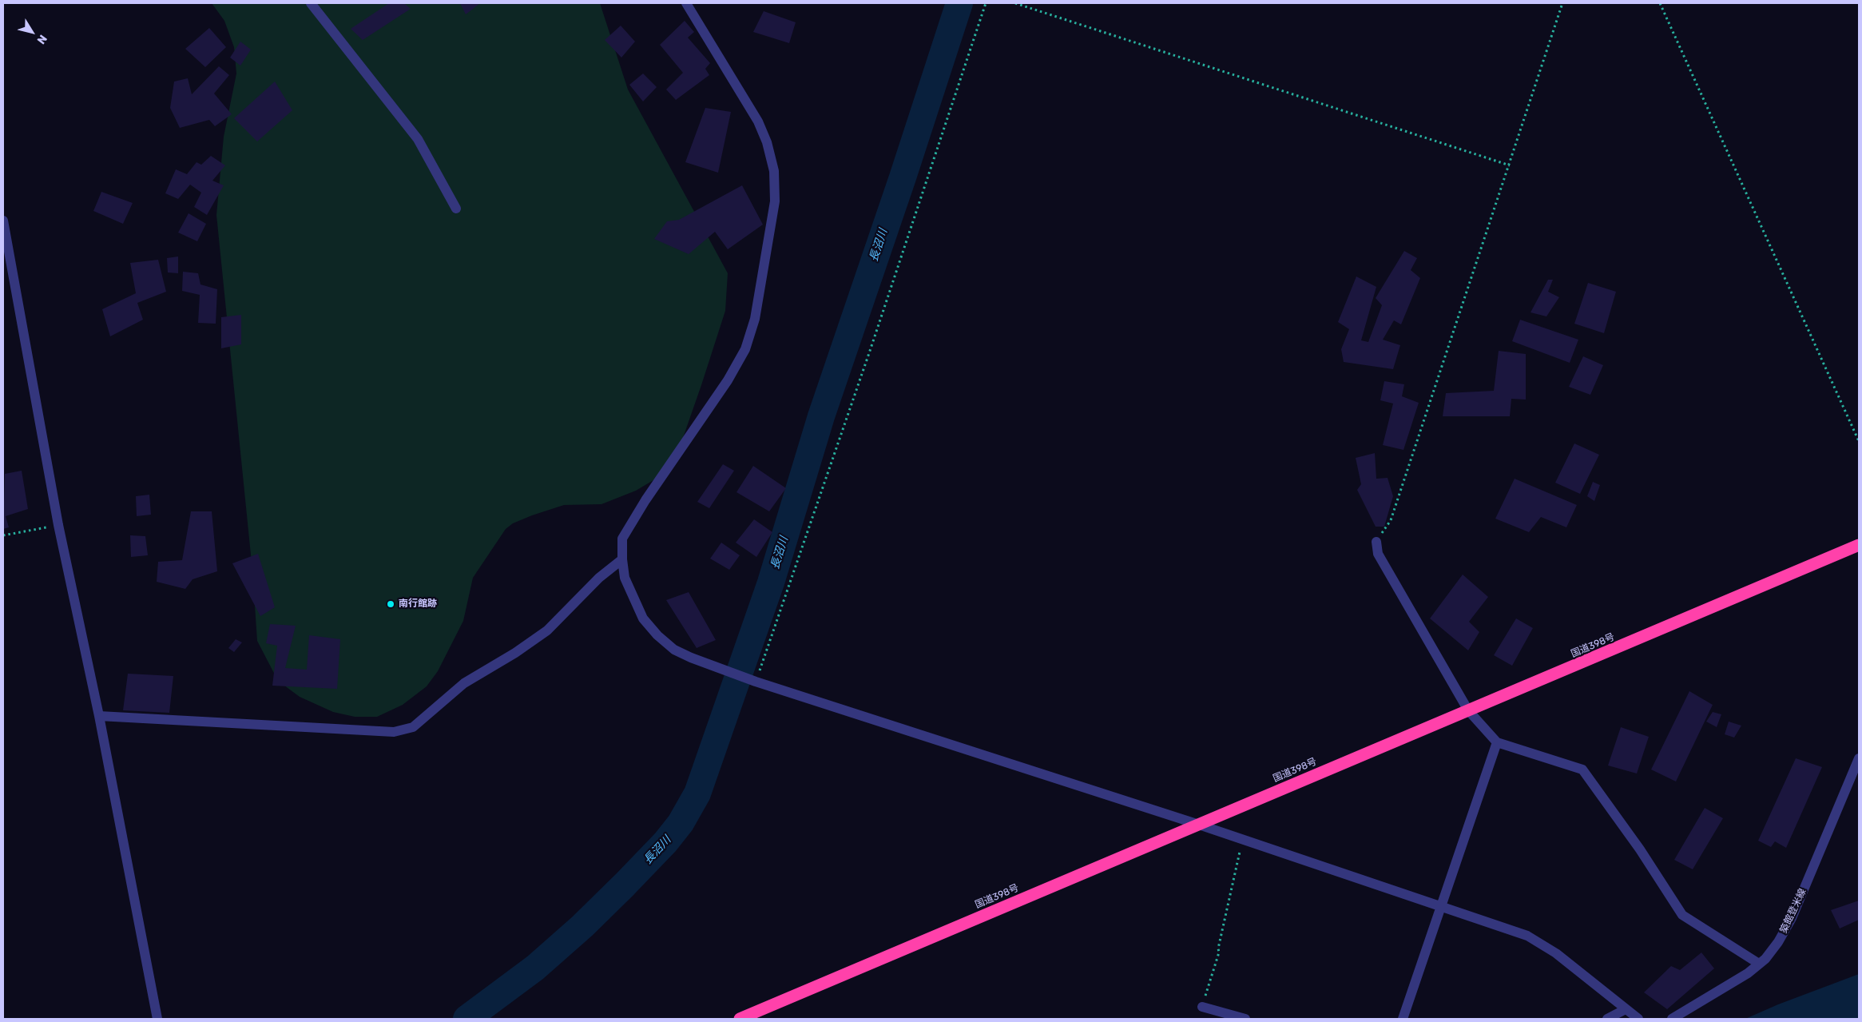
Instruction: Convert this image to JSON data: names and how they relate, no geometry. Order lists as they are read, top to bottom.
{
  "streets": {
    "highway": ["国道398号"],
    "street": ["築館登米線"]
  },
  "water": ["長沼川"],
  "places": ["南行館跡"],
  "north": "bottom right"
}
